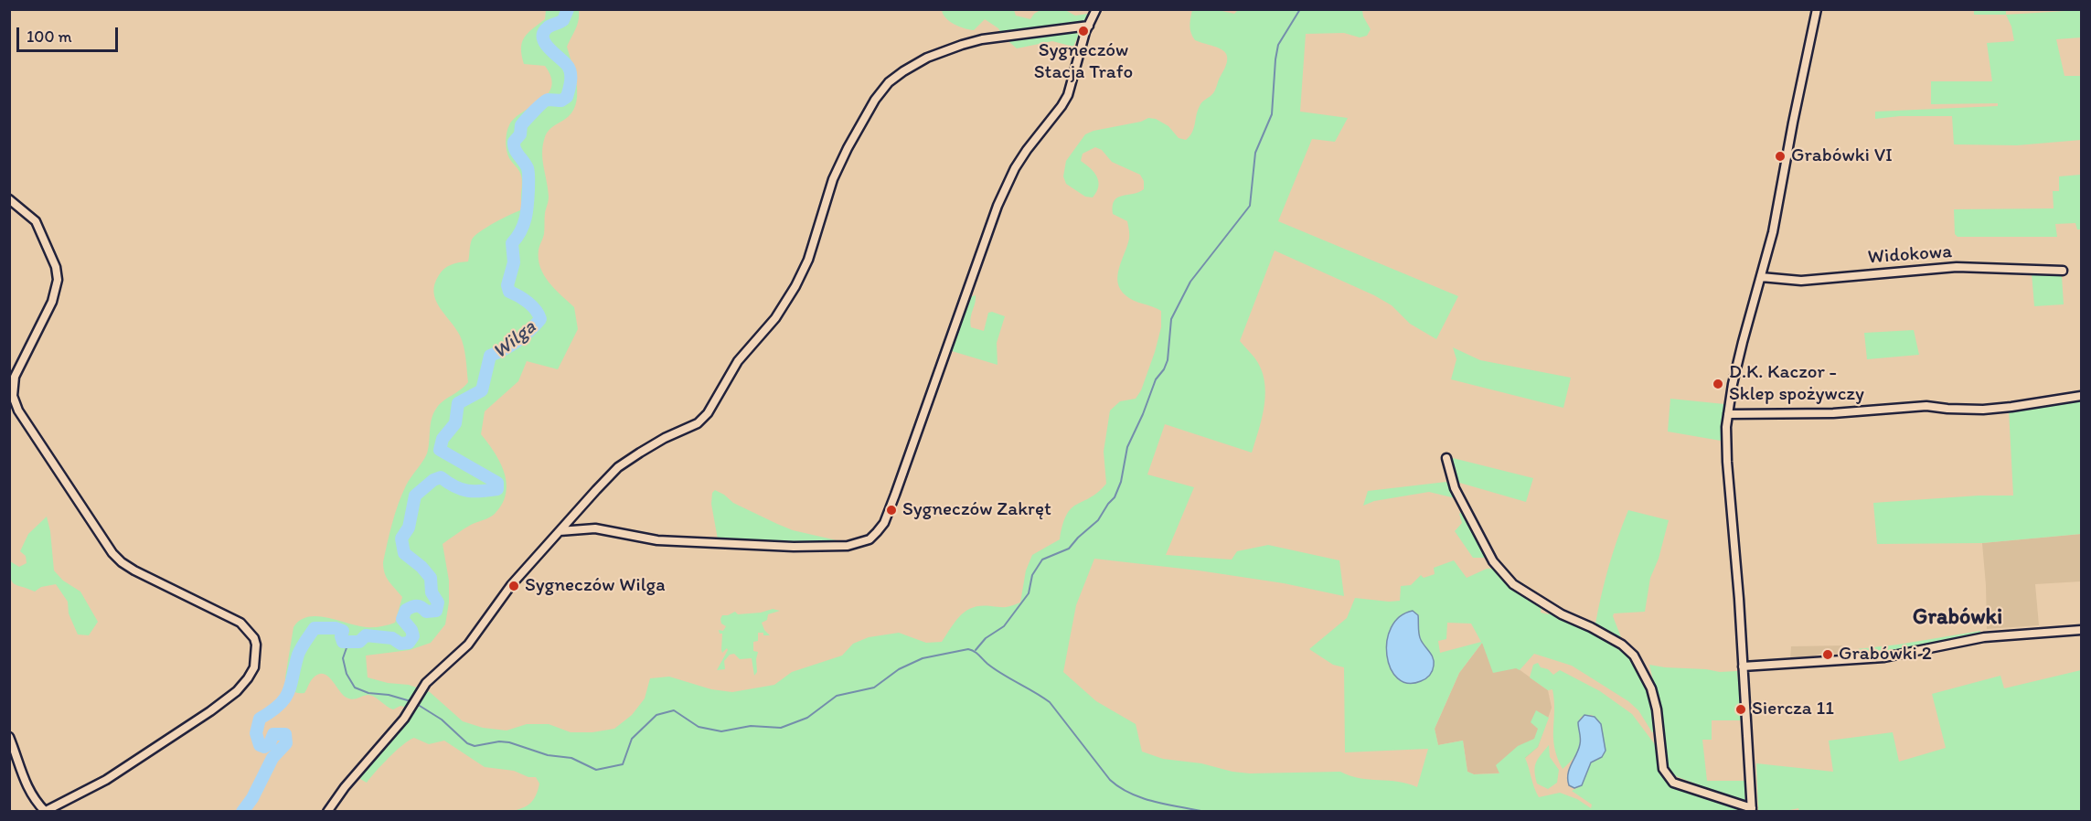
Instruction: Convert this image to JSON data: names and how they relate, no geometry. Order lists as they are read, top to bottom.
{
  "streets": {
    "street": ["Widokowa"]
  },
  "districts": ["Grabówki"],
  "water": ["Wilga"],
  "places": [
    "Sygneczów Stacja Trafo",
    "Grabówki VI",
    "D.K. Kaczor - Sklep spożywczy",
    "Sygneczów Zakręt",
    "Sygneczów Wilga",
    "Grabówki 2",
    "Siercza 11"
  ],
  "scale_bar": "100 m"
}
